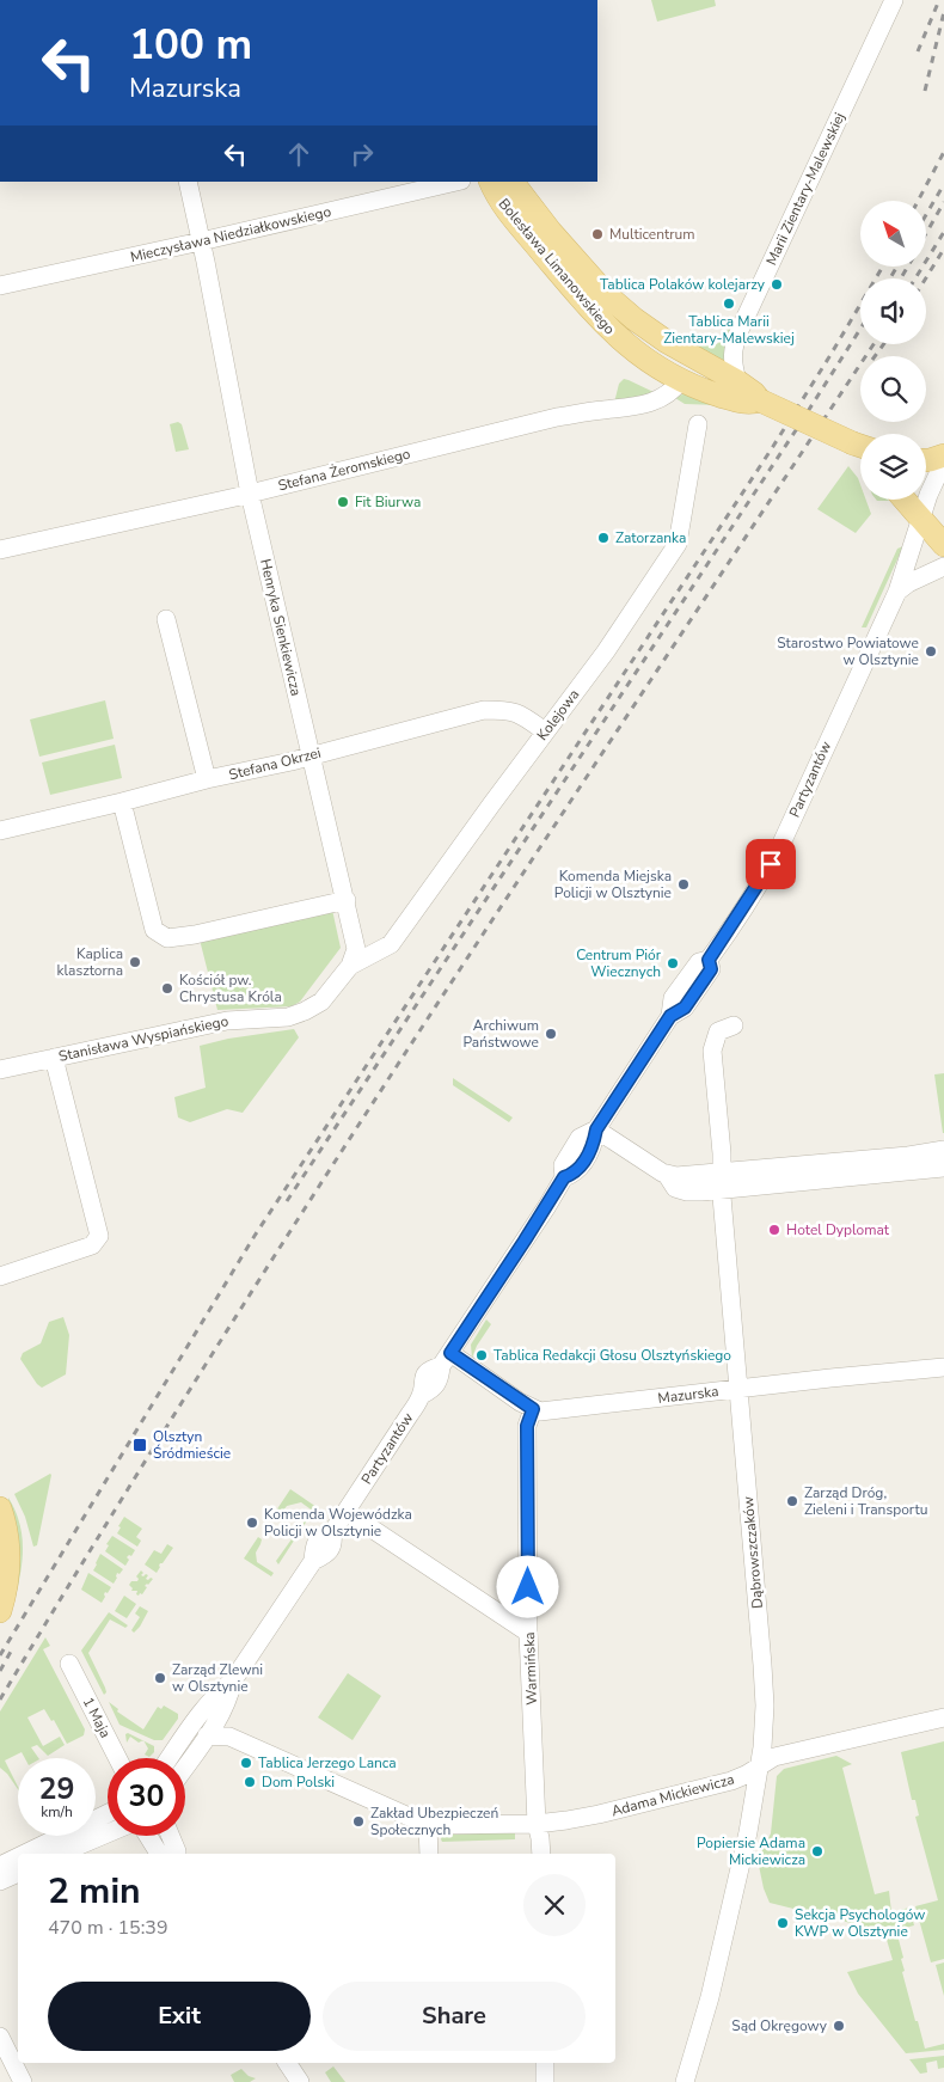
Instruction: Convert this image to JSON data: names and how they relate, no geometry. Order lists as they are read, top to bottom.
{
  "streets": {
    "main road": ["Bolesława Limanowskiego"],
    "street": [
      "Marii Zientary-Malewskiej",
      "Mieczysława Niedziałkowskiego",
      "Stefana Żeromskiego",
      "Henryka Sienkiewicza",
      "Kolejowa",
      "Stefana Okrzei",
      "Partyzantów",
      "Stanisława Wyspiańskiego",
      "Mazurska",
      "Dąbrowszczaków",
      "Warmińska",
      "1 Maja",
      "Adama Mickiewicza"
    ]
  },
  "crossings": [
    ["Marii Zientary-Malewskiej", "Bolesława Limanowskiego"],
    ["Mieczysława Niedziałkowskiego", "Henryka Sienkiewicza"],
    ["Bolesława Limanowskiego", "Stefana Żeromskiego"],
    ["Stefana Żeromskiego", "Henryka Sienkiewicza"],
    ["Henryka Sienkiewicza", "Kolejowa"],
    ["Henryka Sienkiewicza", "Stefana Okrzei"],
    ["Henryka Sienkiewicza", "Stanisława Wyspiańskiego"],
    ["Kolejowa", "Stefana Okrzei"],
    ["Kolejowa", "Stanisława Wyspiańskiego"],
    ["Mazurska", "Dąbrowszczaków"],
    ["Mazurska", "Warmińska"],
    ["Dąbrowszczaków", "Adama Mickiewicza"],
    ["Warmińska", "Adama Mickiewicza"]
  ],
  "places": {
    "other": [
      "Multicentrum",
      "Tablica Polaków kolejarzy",
      "Tablica Marii Zientary-Malewskiej",
      "Fit Biurwa",
      "Zatorzanka",
      "Starostwo Powiatowe w Olsztynie",
      "Komenda Miejska Policji w Olsztynie",
      "Kaplica klasztorna",
      "Centrum Piór Wiecznych",
      "Kościół pw. Chrystusa Króla",
      "Archiwum Państwowe",
      "Hotel Dyplomat",
      "Tablica Redakcji Głosu Olsztyńskiego",
      "Zarząd Dróg, Zieleni i Transportu",
      "Komenda Wojewódzka Policji w Olsztynie",
      "Zarząd Zlewni w Olsztynie",
      "Tablica Jerzego Lanca",
      "Dom Polski",
      "Zakład Ubezpieczeń Społecznych",
      "Popiersie Adama Mickiewicza",
      "Sekcja Psychologów KWP w Olsztynie",
      "Sąd Okręgowy"
    ],
    "transit": ["Olsztyn Śródmieście"]
  },
  "north": "top left",
  "page": {
    "turn": ["100 m", "Mazurska"],
    "speed": "29 km/h",
    "limit": "30",
    "heading": ["2 min", "470 m · 15:39"],
    "buttons": ["Exit", "Share"]
  }
}
